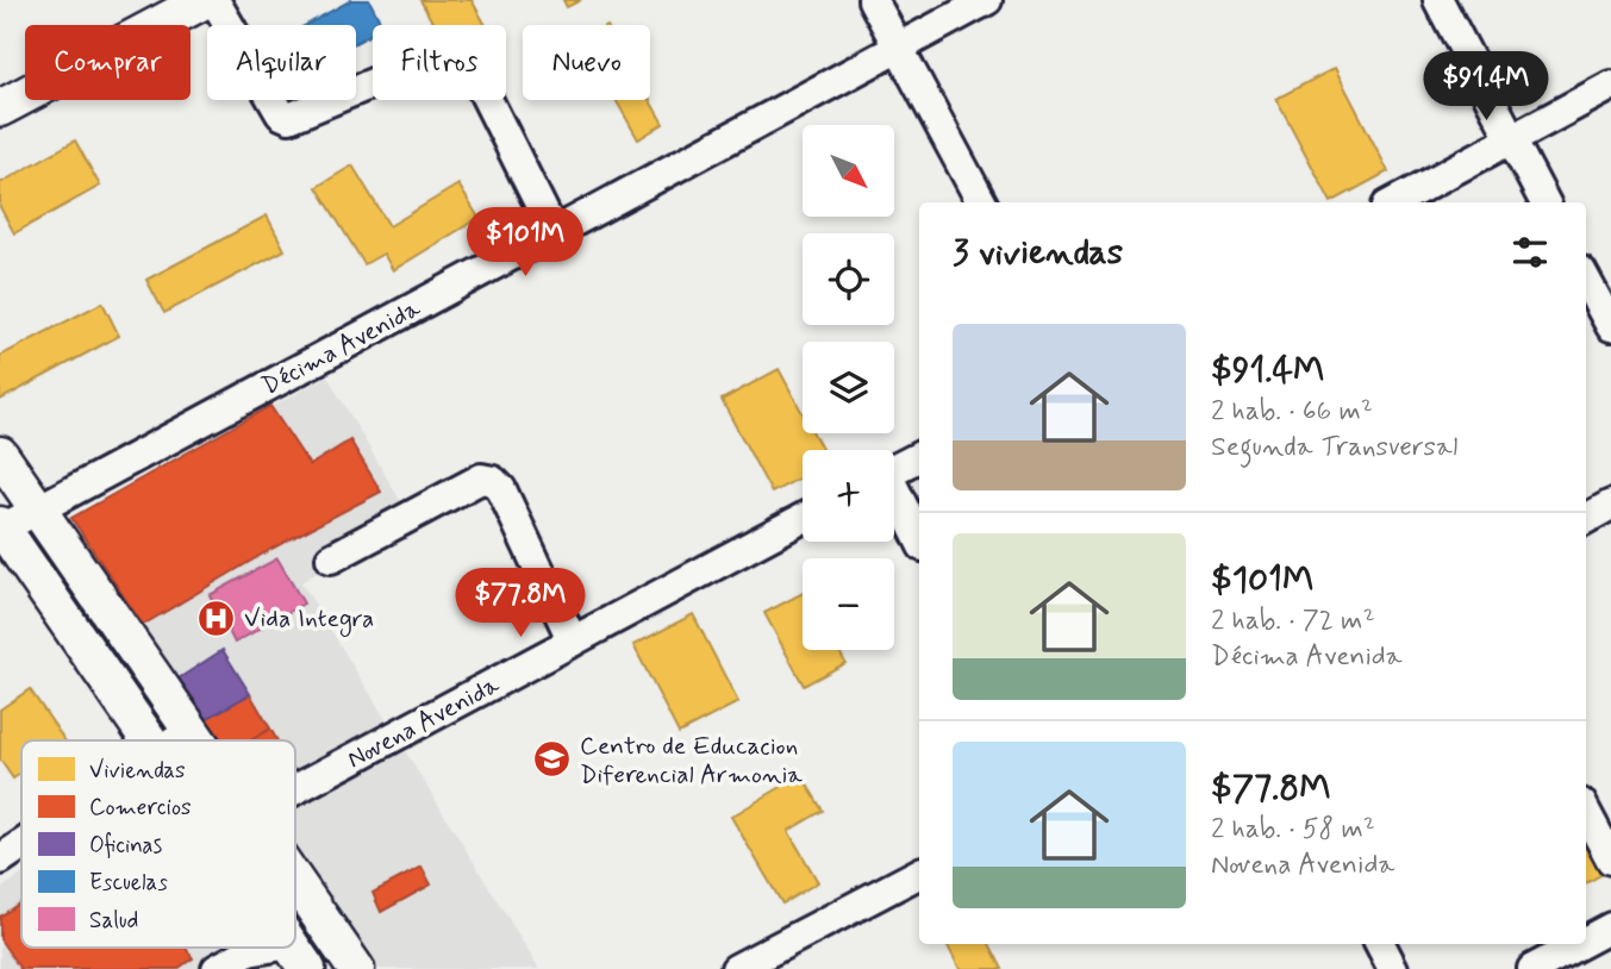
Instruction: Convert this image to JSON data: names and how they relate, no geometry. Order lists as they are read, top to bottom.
{
  "streets": {
    "street": ["Décima Avenida", "Novena Avenida"]
  },
  "places": {
    "hospital": ["Vida Integra"],
    "school or university": ["Centro de Educacion Diferencial Armonia"]
  },
  "legend": [
    "Viviendas",
    "Comercios",
    "Oficinas",
    "Escuelas",
    "Salud"
  ],
  "north": "bottom right",
  "page": {
    "chip": [
      "Comprar",
      "Alquilar",
      "Filtros",
      "Nuevo"
    ],
    "price": ["$91.4M", "$101M", "$77.8M"],
    "map_buttons": ["+", "−"],
    "heading": "3 viviendas",
    "list": [
      {
        "name": "$91.4M",
        "note": "2 hab. · 66 m² · Segunda Transversal"
      },
      {
        "name": "$101M",
        "note": "2 hab. · 72 m² · Décima Avenida"
      },
      {
        "name": "$77.8M",
        "note": "2 hab. · 58 m² · Novena Avenida"
      }
    ]
  }
}
